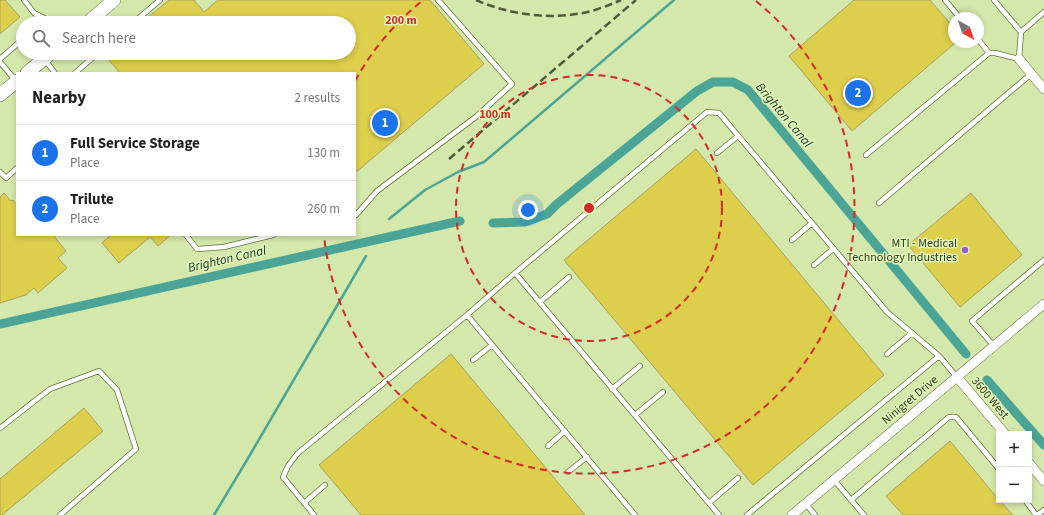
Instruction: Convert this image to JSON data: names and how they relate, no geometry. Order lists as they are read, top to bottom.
{
  "streets": {
    "street": ["3600 West", "Ninigret Drive"]
  },
  "crossings": [
    ["3600 West", "Ninigret Drive"]
  ],
  "water": ["Brighton Canal"],
  "places": ["MTI - Medical Technology Industries"],
  "north": "bottom right",
  "page": {
    "search": "Search here",
    "heading": ["Nearby", "2 results"],
    "pins": ["2", "1"],
    "list": [
      {
        "mark": "1",
        "name": "Full Service Storage",
        "note": "Place",
        "value": "130 m"
      },
      {
        "mark": "2",
        "name": "Trilute",
        "note": "Place",
        "value": "260 m"
      }
    ],
    "map_buttons": ["+", "−"]
  },
  "rings": ["200 m", "100 m"]
}
